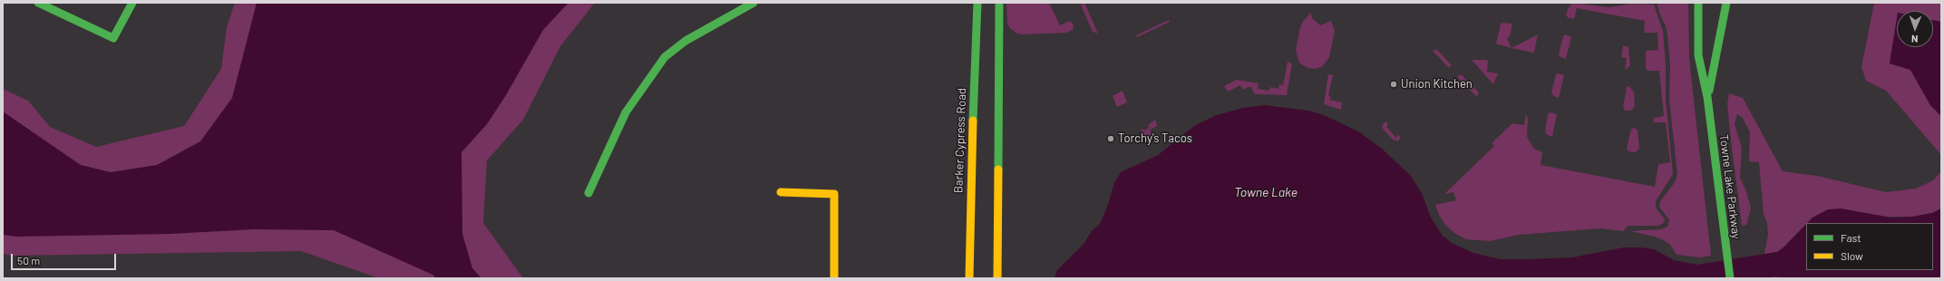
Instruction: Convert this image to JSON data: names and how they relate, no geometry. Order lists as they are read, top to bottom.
{
  "streets": {
    "street": ["Barker Cypress Road", "Towne Lake Parkway"]
  },
  "water": ["Towne Lake"],
  "places": ["Union Kitchen", "Torchy's Tacos"],
  "legend": ["Fast", "Slow"],
  "scale_bar": "50 m",
  "north": "bottom"
}
